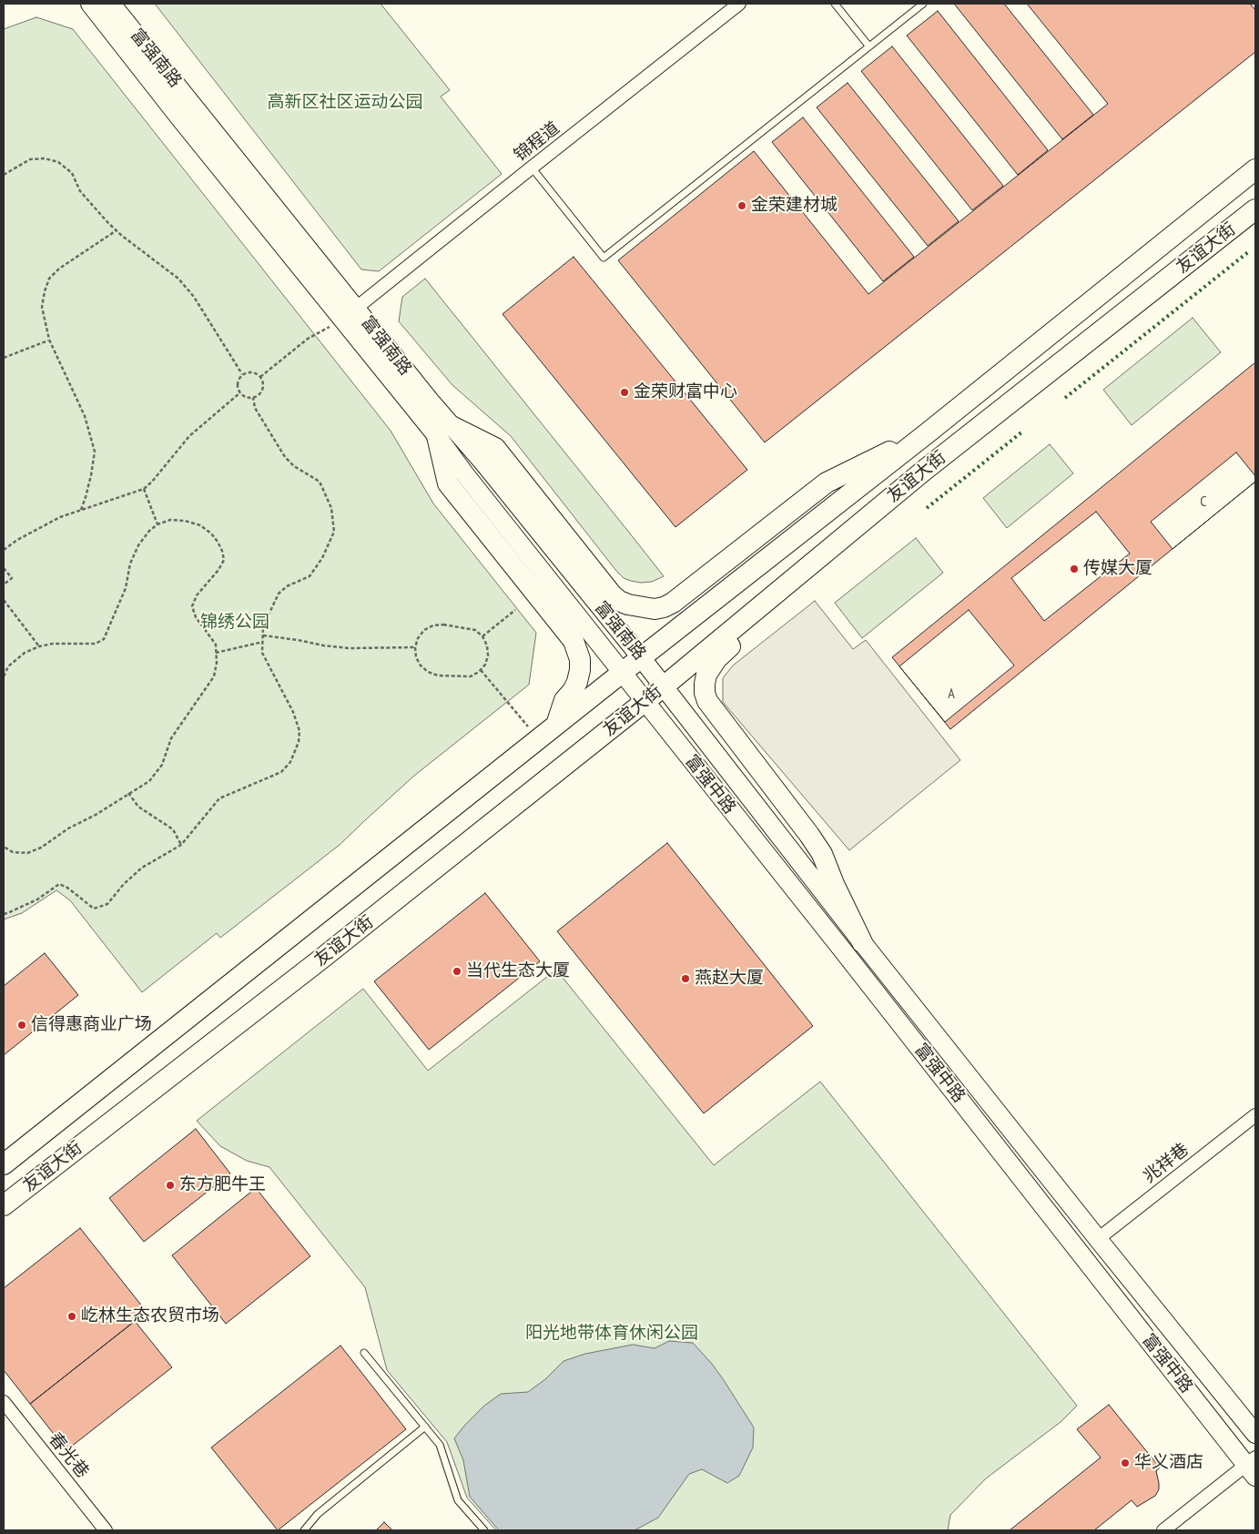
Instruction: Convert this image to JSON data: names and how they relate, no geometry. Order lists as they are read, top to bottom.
{
  "streets": {
    "main road": ["富强南路", "友谊大街", "富强中路"],
    "street": ["锦程道", "兆祥巷", "春光巷"]
  },
  "crossings": [
    ["富强南路", "锦程道"],
    ["富强南路", "友谊大街"],
    ["富强南路", "富强中路"],
    ["友谊大街", "富强中路"],
    ["富强中路", "兆祥巷"]
  ],
  "parks": ["高新区社区运动公园", "锦绣公园", "阳光地带体育休闲公园"],
  "places": [
    "金荣建材城",
    "金荣财富中心",
    "传媒大厦",
    "当代生态大厦",
    "燕赵大厦",
    "信得惠商业广场",
    "东方肥牛王",
    "屹林生态农贸市场",
    "华义酒店"
  ],
  "house_numbers": ["C", "A"]
}
